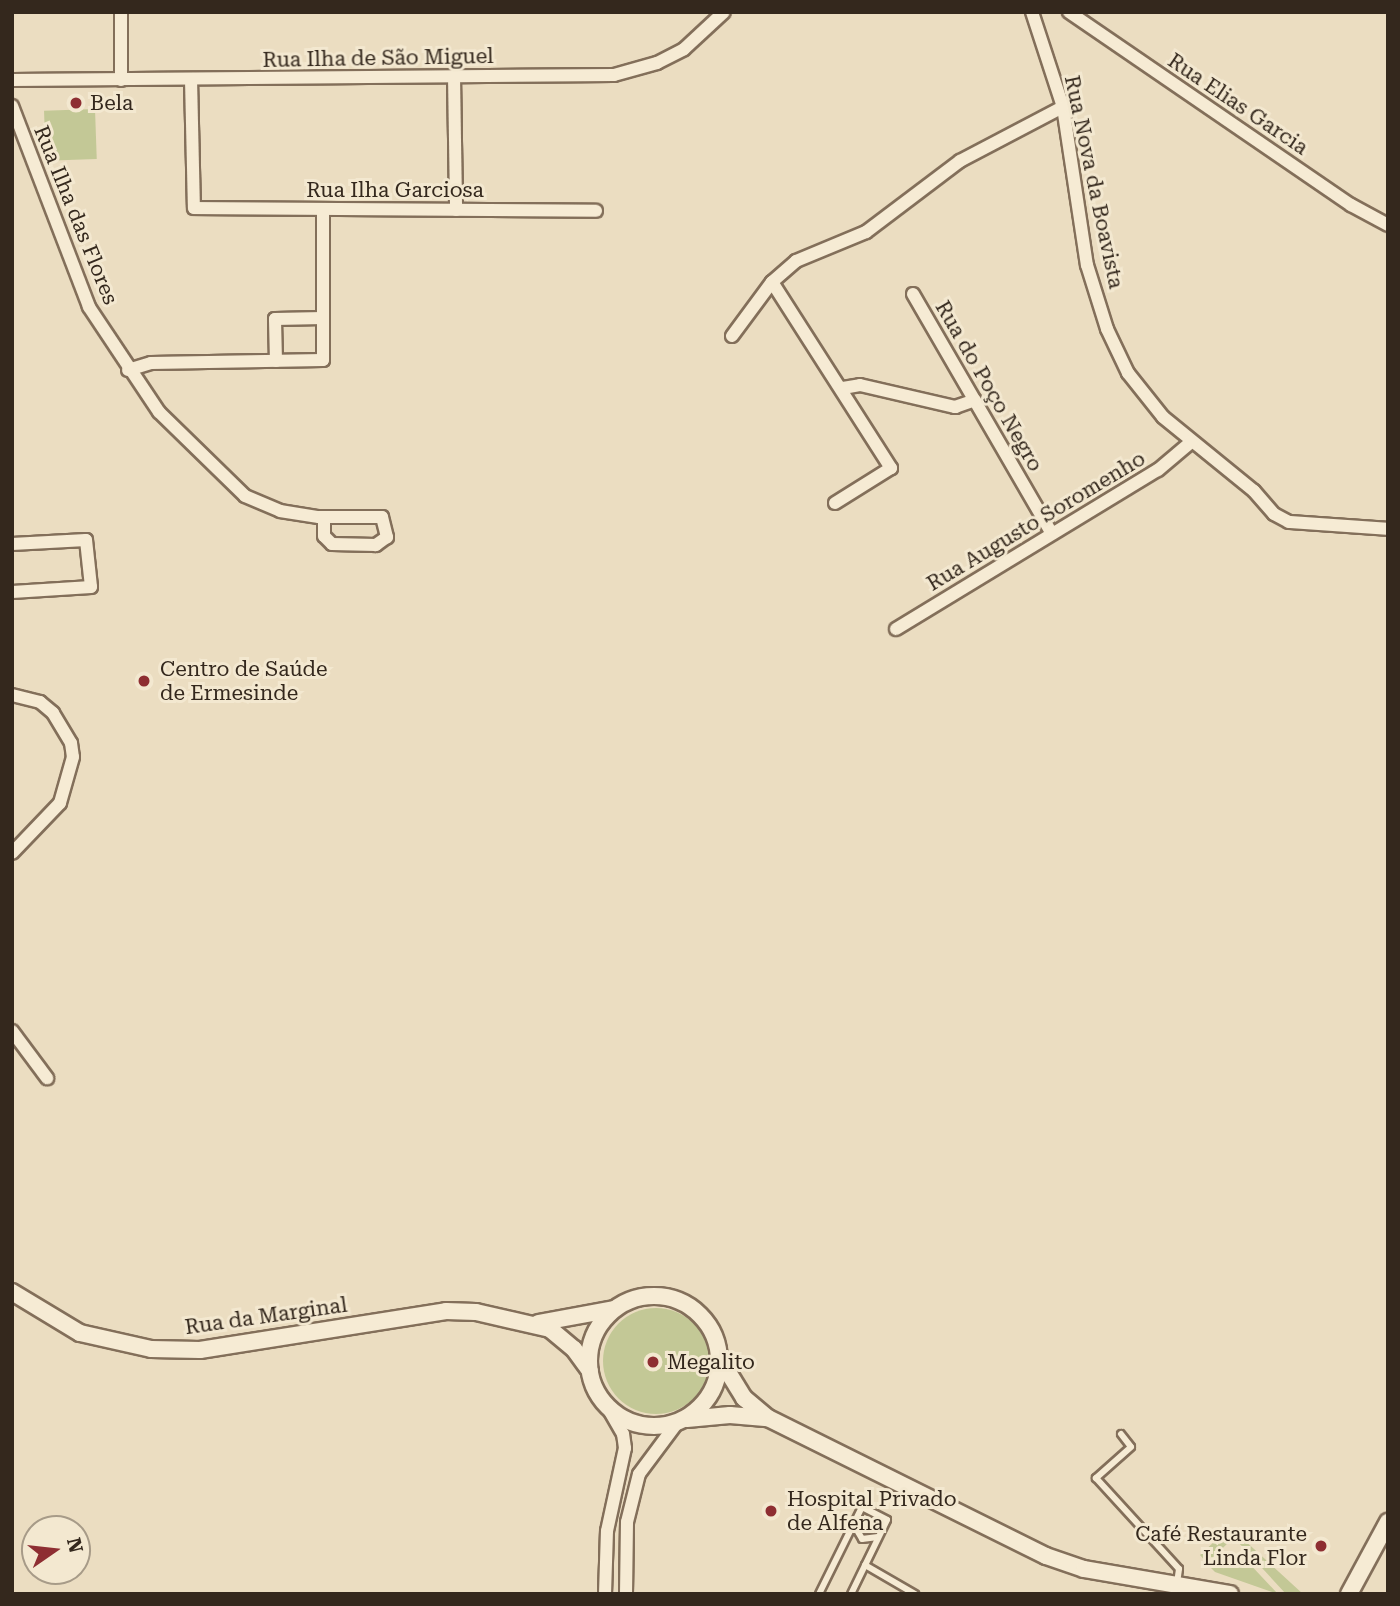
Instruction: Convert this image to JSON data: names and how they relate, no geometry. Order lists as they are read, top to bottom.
{
  "streets": {
    "street": [
      "Rua Ilha de São Miguel",
      "Rua Elias Garcia",
      "Rua Nova da Boavista",
      "Rua Ilha Garciosa",
      "Rua Ilha das Flores",
      "Rua do Poço Negro",
      "Rua Augusto Soromenho",
      "Rua da Marginal"
    ]
  },
  "crossings": [
    ["Rua Ilha de São Miguel", "Rua Ilha Garciosa"],
    ["Rua Nova da Boavista", "Rua Augusto Soromenho"],
    ["Rua do Poço Negro", "Rua Augusto Soromenho"]
  ],
  "places": [
    "Bela",
    "Centro de Saúde de Ermesinde",
    "Megalito",
    "Hospital Privado de Alfena",
    "Café Restaurante Linda Flor"
  ],
  "north": "right"
}
